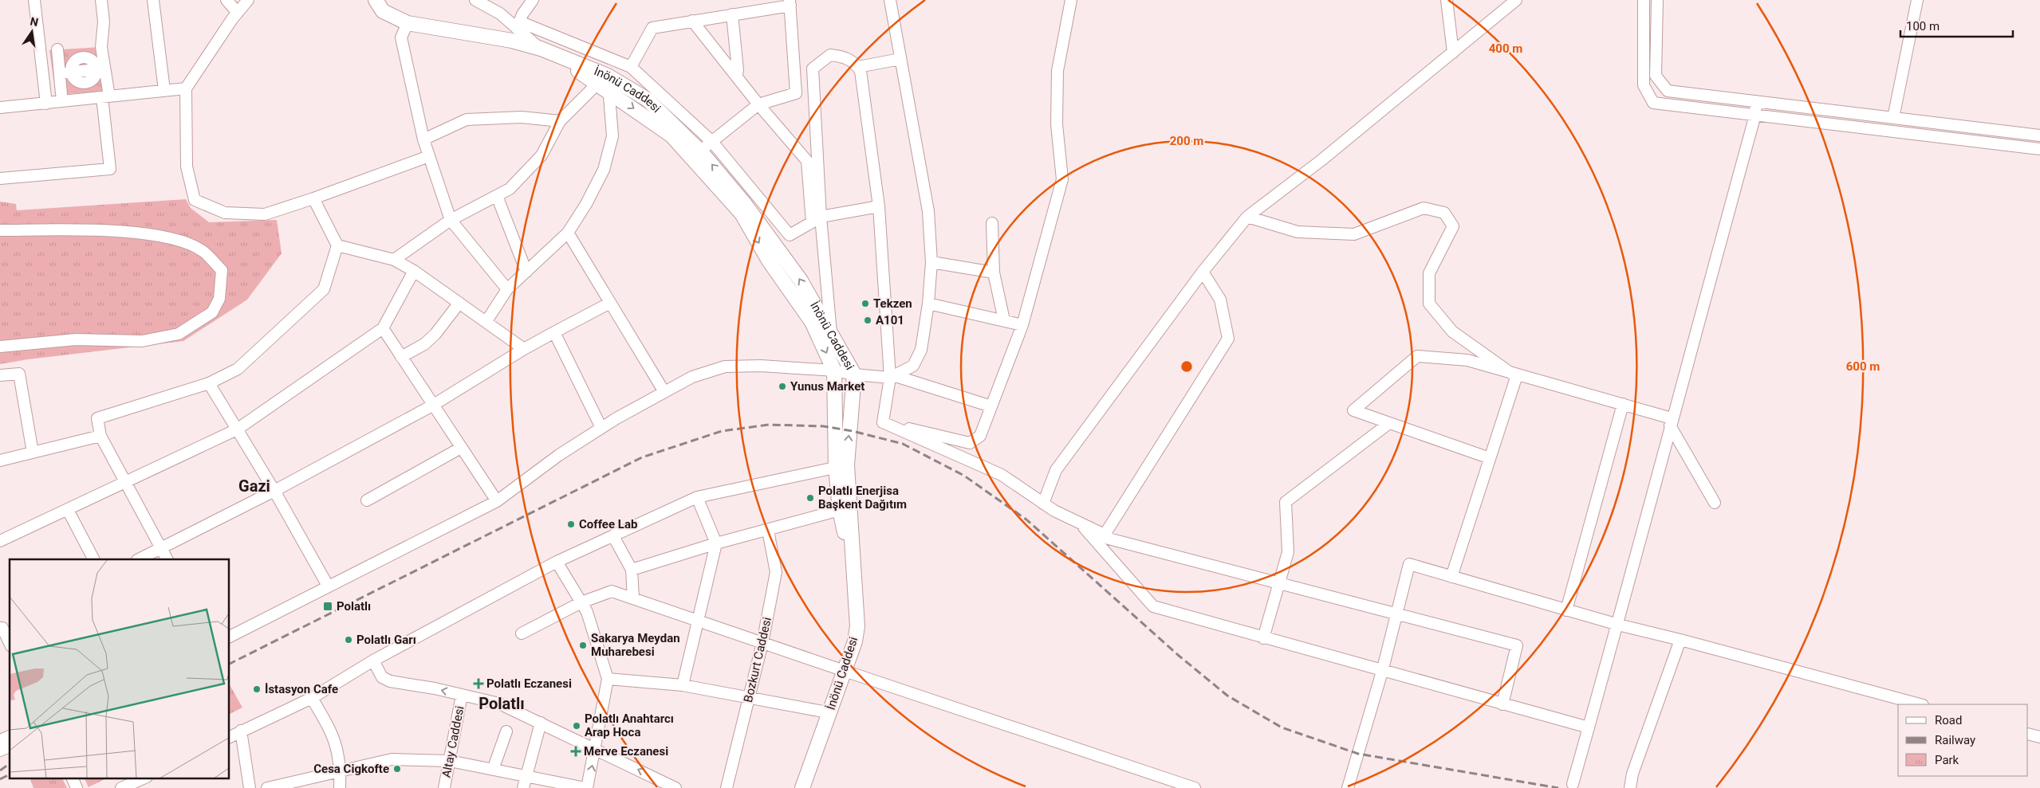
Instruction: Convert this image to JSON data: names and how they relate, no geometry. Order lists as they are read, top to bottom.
{
  "streets": {
    "main road": ["İnönü Caddesi"],
    "street": ["Bozkurt Caddesi", "Altay Caddesi"]
  },
  "districts": ["Gazi", "Polatlı"],
  "places": {
    "other": [
      "Tekzen",
      "A101",
      "Yunus Market",
      "Polatlı Enerjisa Başkent Dağıtım",
      "Coffee Lab",
      "Polatlı Garı",
      "Sakarya Meydan Muharebesi",
      "İstasyon Cafe",
      "Polatlı Anahtarcı Arap Hoca",
      "Cesa Cigkofte"
    ],
    "transit": ["Polatlı"],
    "health": ["Polatlı Eczanesi", "Merve Eczanesi"]
  },
  "legend": ["Road", "Railway", "Park"],
  "scale_bar": "100 m",
  "north": "top",
  "rings": ["400 m", "200 m", "600 m"]
}
